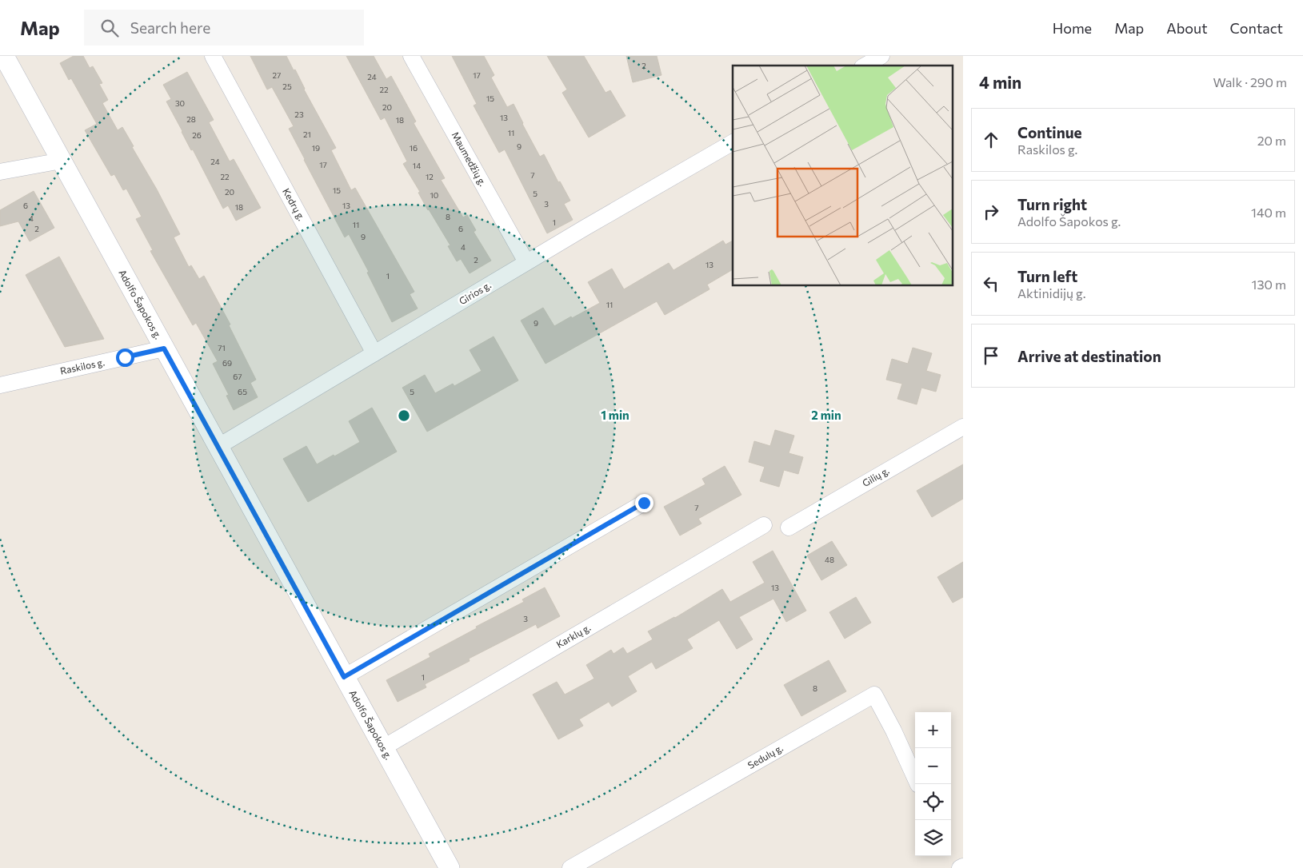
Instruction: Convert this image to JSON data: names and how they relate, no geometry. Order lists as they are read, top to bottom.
{
  "streets": {
    "street": [
      "Maumedžių g.",
      "Kedrų g.",
      "Girios g.",
      "Adolfo Šapokos g.",
      "Raskilos g.",
      "Gilių g.",
      "Karklų g.",
      "Sedulų g."
    ]
  },
  "crossings": [
    ["Maumedžių g.", "Girios g."],
    ["Kedrų g.", "Girios g."],
    ["Girios g.", "Adolfo Šapokos g."],
    ["Adolfo Šapokos g.", "Raskilos g."],
    ["Adolfo Šapokos g.", "Karklų g."]
  ],
  "house_numbers": [
    "2",
    "27",
    "17",
    "24",
    "25",
    "22",
    "15",
    "30",
    "20",
    "23",
    "13",
    "28",
    "18",
    "11",
    "21",
    "26",
    "9",
    "19",
    "16",
    "24",
    "17",
    "14",
    "7",
    "22",
    "12",
    "15",
    "20",
    "5",
    "10",
    "3",
    "6",
    "13",
    "18",
    "8",
    "4",
    "1",
    "11",
    "2",
    "6",
    "9",
    "4",
    "2",
    "13",
    "1",
    "11",
    "9",
    "71",
    "69",
    "67",
    "65",
    "5",
    "7",
    "48",
    "13",
    "3",
    "1",
    "8"
  ],
  "page": {
    "header": "Map",
    "search": "Search here",
    "nav": [
      "Home",
      "Map",
      "About",
      "Contact"
    ],
    "heading": ["4 min", "Walk · 290 m"],
    "list": [
      ["Continue", "Raskilos g.", "20 m"],
      ["Turn right", "Adolfo Šapokos g.", "140 m"],
      ["Turn left", "Aktinidijų g.", "130 m"],
      "Arrive at destination"
    ],
    "map_buttons": ["+", "−"]
  },
  "rings": ["1 min", "2 min"]
}
